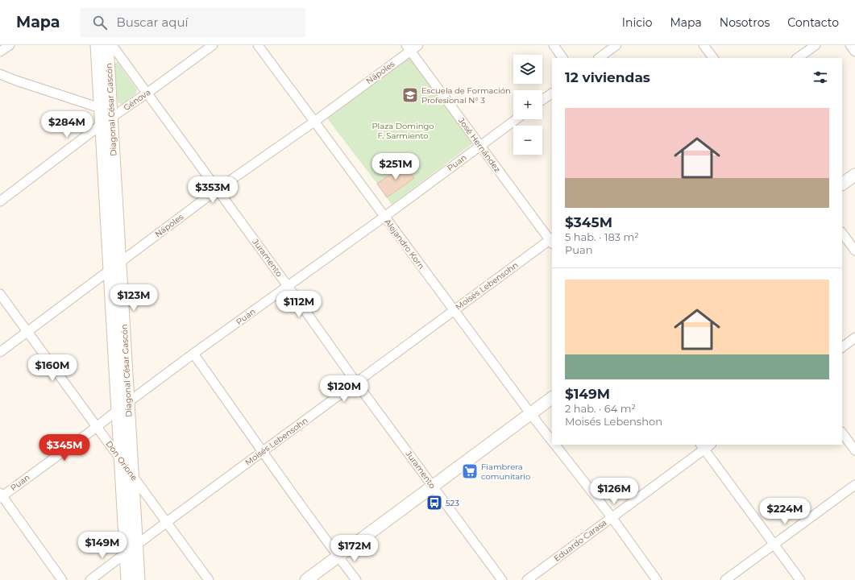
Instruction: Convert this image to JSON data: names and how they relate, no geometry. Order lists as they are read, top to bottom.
{
  "streets": {
    "street": [
      "Nápoles",
      "Génova",
      "Diagonal César Gascón",
      "José Hernández",
      "Puan",
      "Alejandro Korn",
      "Juramento",
      "Moisés Lebensohn",
      "Don Orione",
      "Eduardo Carasa"
    ]
  },
  "crossings": [
    ["Nápoles", "Diagonal César Gascón"],
    ["Nápoles", "José Hernández"],
    ["Nápoles", "Alejandro Korn"],
    ["Nápoles", "Juramento"],
    ["Nápoles", "Don Orione"],
    ["Génova", "Diagonal César Gascón"],
    ["Génova", "Juramento"],
    ["Diagonal César Gascón", "Puan"],
    ["Diagonal César Gascón", "Moisés Lebensohn"],
    ["Diagonal César Gascón", "Don Orione"],
    ["José Hernández", "Puan"],
    ["José Hernández", "Moisés Lebensohn"],
    ["Puan", "Alejandro Korn"],
    ["Puan", "Juramento"],
    ["Puan", "Don Orione"],
    ["Alejandro Korn", "Moisés Lebensohn"],
    ["Juramento", "Moisés Lebensohn"],
    ["Moisés Lebensohn", "Don Orione"]
  ],
  "parks": ["Plaza Domingo F. Sarmiento"],
  "places": {
    "school or university": ["Escuela de Formación Profesional N° 3"],
    "supermarket": ["Fiambrera comunitario"],
    "bus stop": ["523"]
  },
  "page": {
    "header": "Mapa",
    "search": "Buscar aquí",
    "nav": [
      "Inicio",
      "Mapa",
      "Nosotros",
      "Contacto"
    ],
    "map_buttons": ["+", "−"],
    "heading": "12 viviendas",
    "list": [
      {
        "name": "$345M",
        "note": "5 hab. · 183 m² · Puan"
      },
      {
        "name": "$149M",
        "note": "2 hab. · 64 m² · Moisés Lebenshon"
      }
    ],
    "price": [
      "$284M",
      "$251M",
      "$353M",
      "$123M",
      "$112M",
      "$160M",
      "$120M",
      "$345M",
      "$126M",
      "$224M",
      "$149M",
      "$172M"
    ]
  }
}
